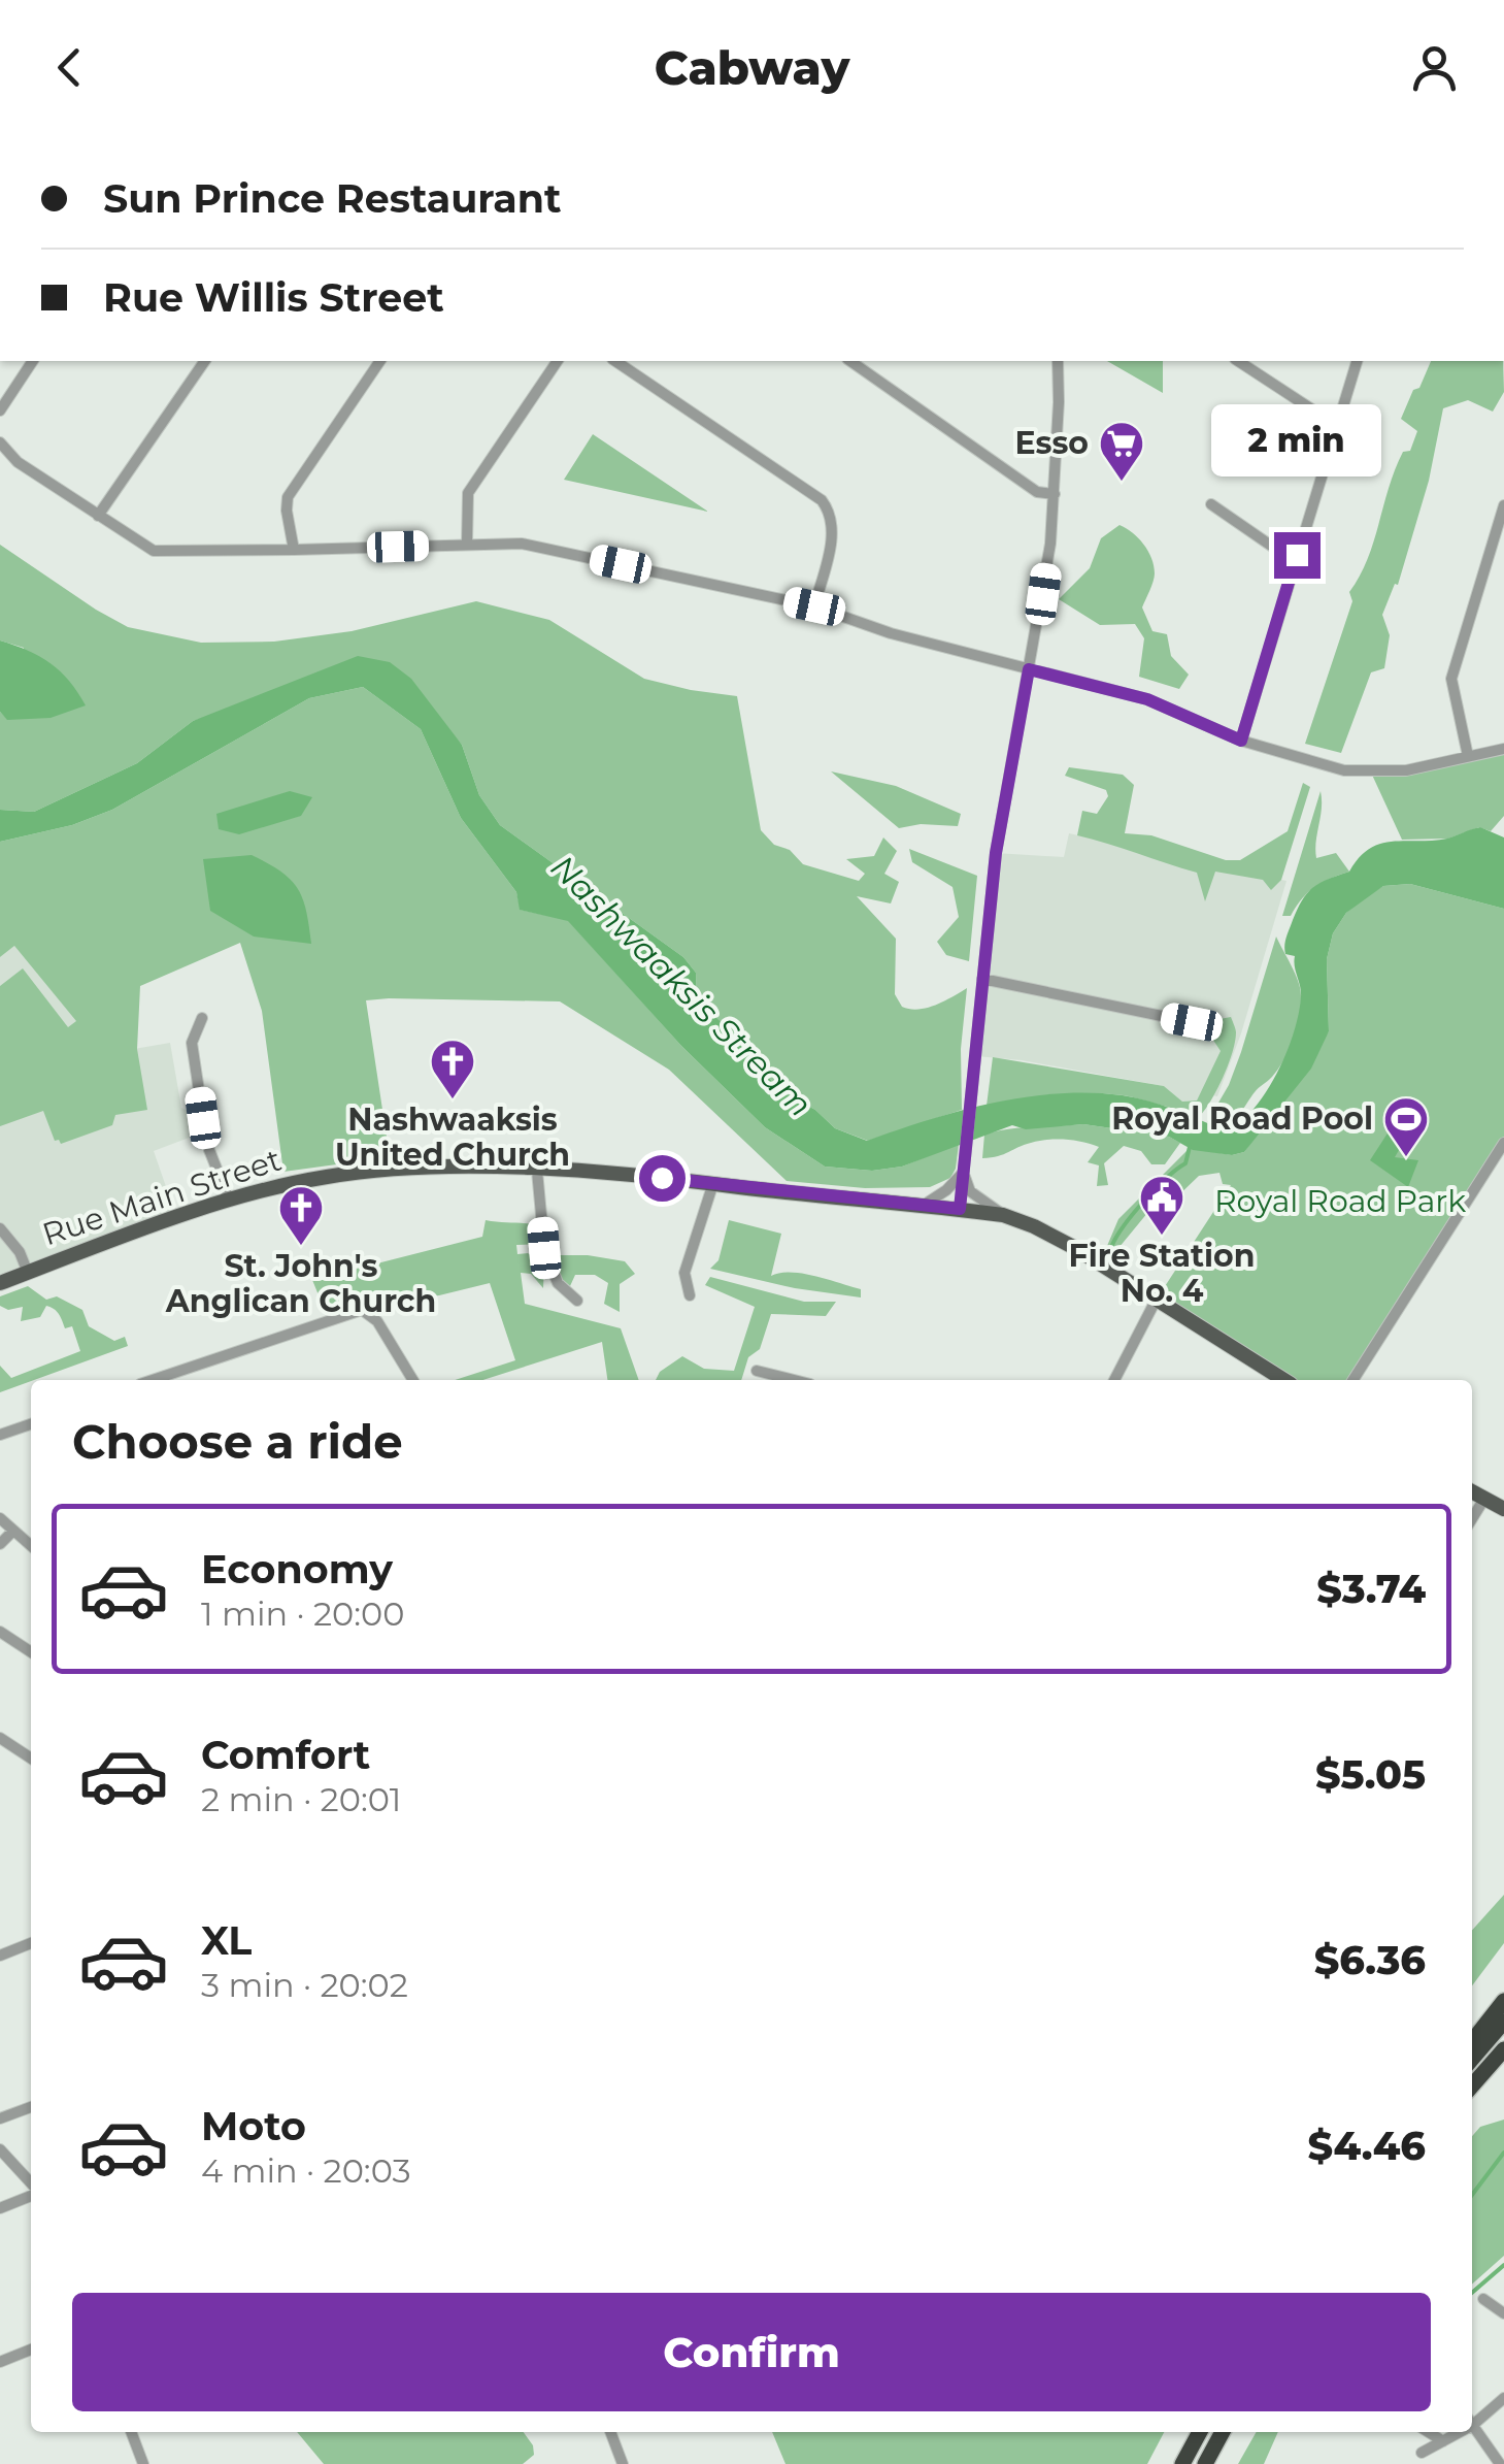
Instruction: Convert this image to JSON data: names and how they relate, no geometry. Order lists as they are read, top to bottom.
{
  "streets": {
    "main road": ["Rue Main Street"]
  },
  "water": ["Nashwaaksis Stream"],
  "parks": ["Royal Road Park"],
  "places": {
    "supermarket": ["Esso"],
    "church": ["Nashwaaksis United Church", "St. John's Anglican Church"],
    "sports": ["Royal Road Pool"],
    "public building": ["Fire Station No. 4"]
  },
  "page": {
    "header": "Cabway",
    "banner": ["Sun Prince Restaurant", "Rue Willis Street"],
    "bubble": "2 min",
    "heading": "Choose a ride",
    "list": [
      {
        "name": "Economy",
        "note": "1 min · 20:00",
        "value": "$3.74"
      },
      {
        "name": "Comfort",
        "note": "2 min · 20:01",
        "value": "$5.05"
      },
      {
        "name": "XL",
        "note": "3 min · 20:02",
        "value": "$6.36"
      },
      {
        "name": "Moto",
        "note": "4 min · 20:03",
        "value": "$4.46"
      }
    ],
    "buttons": "Confirm"
  }
}
